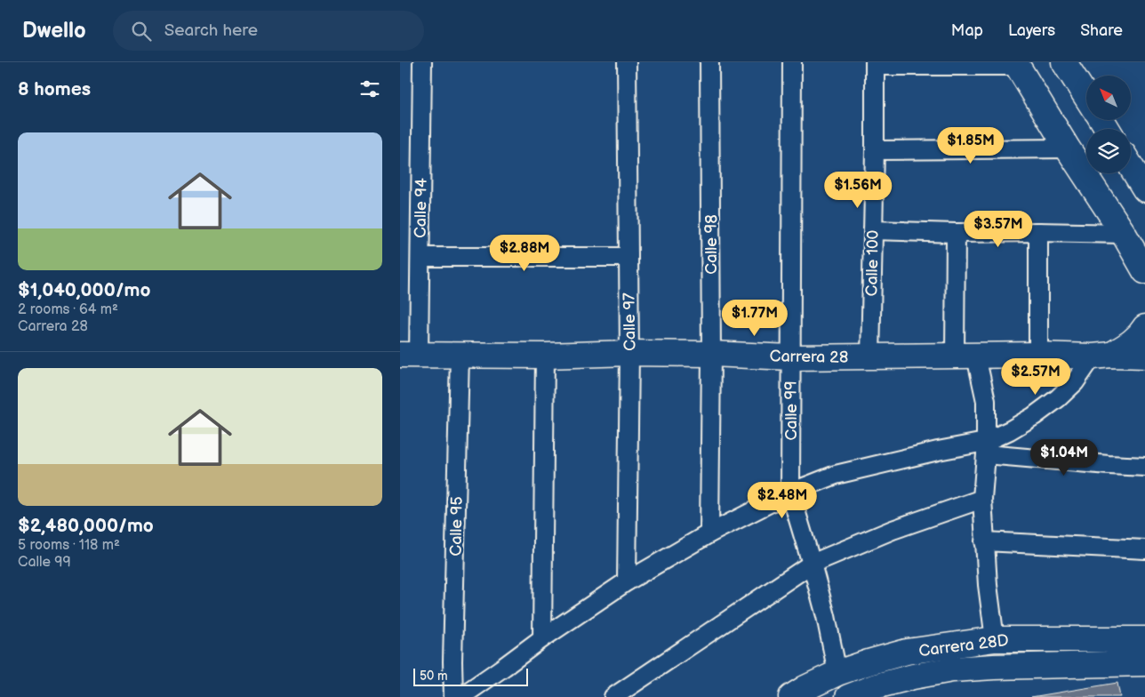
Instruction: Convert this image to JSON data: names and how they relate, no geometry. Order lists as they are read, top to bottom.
{
  "streets": {
    "street": [
      "Calle 94",
      "Calle 98",
      "Calle 100",
      "Calle 97",
      "Carrera 28",
      "Calle 99",
      "Calle 95",
      "Carrera 28D"
    ]
  },
  "crossings": [
    ["Calle 94", "Carrera 28"],
    ["Calle 98", "Carrera 28"],
    ["Calle 100", "Carrera 28"],
    ["Calle 97", "Carrera 28"],
    ["Carrera 28", "Calle 99"],
    ["Carrera 28", "Calle 95"],
    ["Calle 99", "Carrera 28D"]
  ],
  "scale_bar": "50 m",
  "north": "top left",
  "page": {
    "header": "Dwello",
    "search": "Search here",
    "nav": ["Map", "Layers", "Share"],
    "heading": "8 homes",
    "list": [
      {
        "name": "$1,040,000/mo",
        "note": "2 rooms · 64 m² · Carrera 28"
      },
      {
        "name": "$2,480,000/mo",
        "note": "5 rooms · 118 m² · Calle 99"
      }
    ],
    "price": [
      "$1.85M",
      "$1.56M",
      "$3.57M",
      "$2.88M",
      "$1.77M",
      "$2.57M",
      "$1.04M",
      "$2.48M"
    ],
    "scale": "50 m"
  }
}
